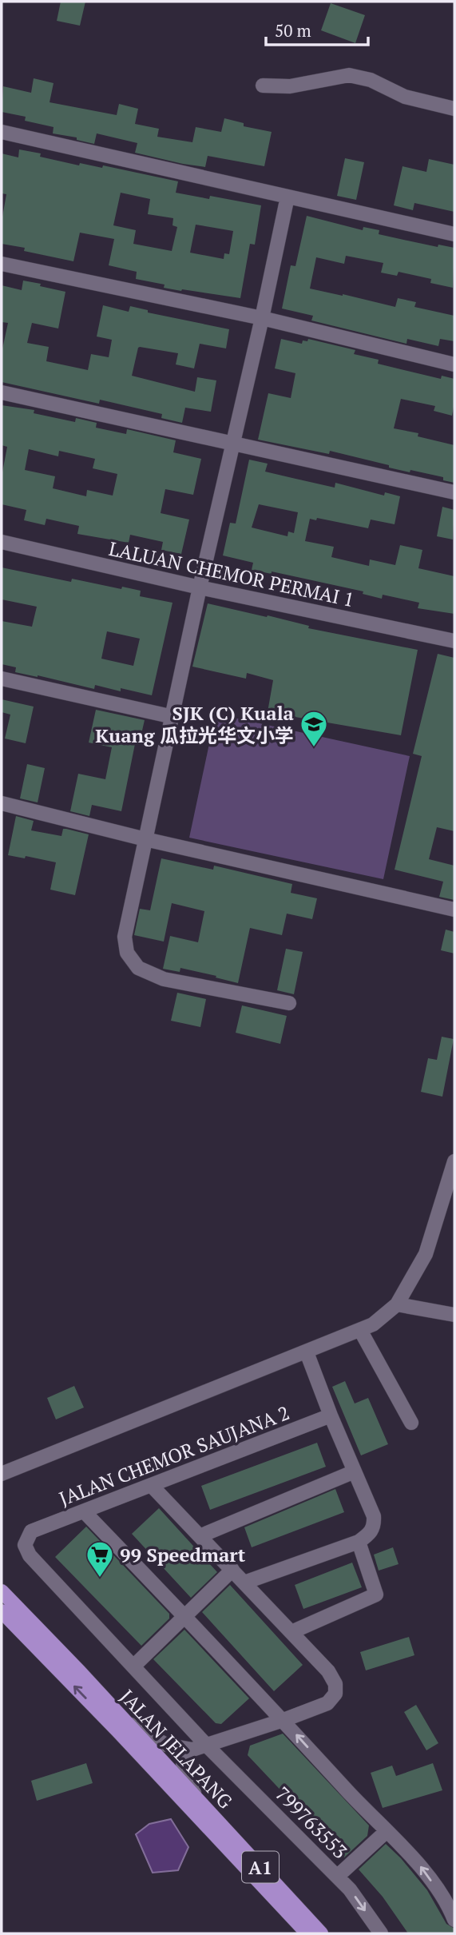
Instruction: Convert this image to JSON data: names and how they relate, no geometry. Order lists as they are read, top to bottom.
{
  "streets": {
    "main road": ["JALAN JELAPANG", "A1"],
    "street": ["LALUAN CHEMOR PERMAI 1", "JALAN CHEMOR SAUJANA 2", "799763553"]
  },
  "crossings": [
    ["JALAN CHEMOR SAUJANA 2", "799763553"]
  ],
  "places": {
    "school or university": ["SJK (C) Kuala Kuang 瓜拉光华文小学"],
    "supermarket": ["99 Speedmart"]
  },
  "scale_bar": "50 m"
}
